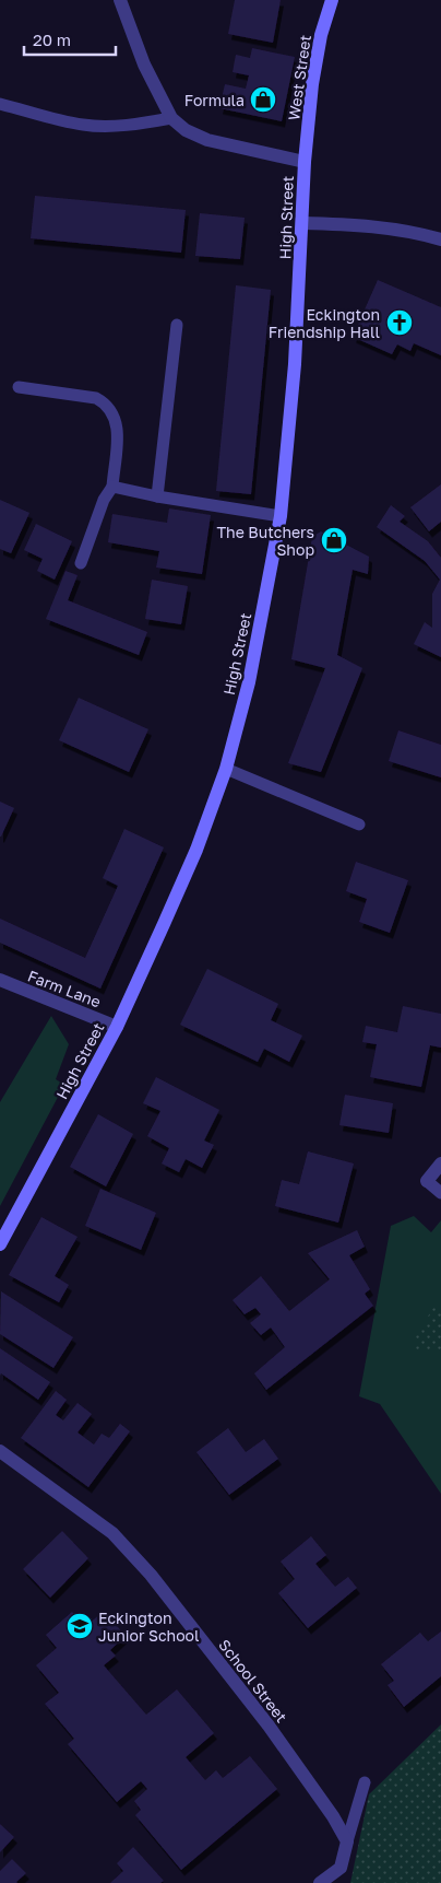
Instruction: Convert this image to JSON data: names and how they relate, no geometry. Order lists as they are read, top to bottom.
{
  "streets": {
    "main road": ["West Street", "High Street"],
    "street": ["Farm Lane", "School Street"]
  },
  "crossings": [
    ["West Street", "High Street"],
    ["High Street", "Farm Lane"]
  ],
  "places": {
    "shop": ["Formula", "The Butchers Shop"],
    "church": ["Eckington Friendship Hall"],
    "school or university": ["Eckington Junior School"]
  },
  "scale_bar": "20 m"
}
